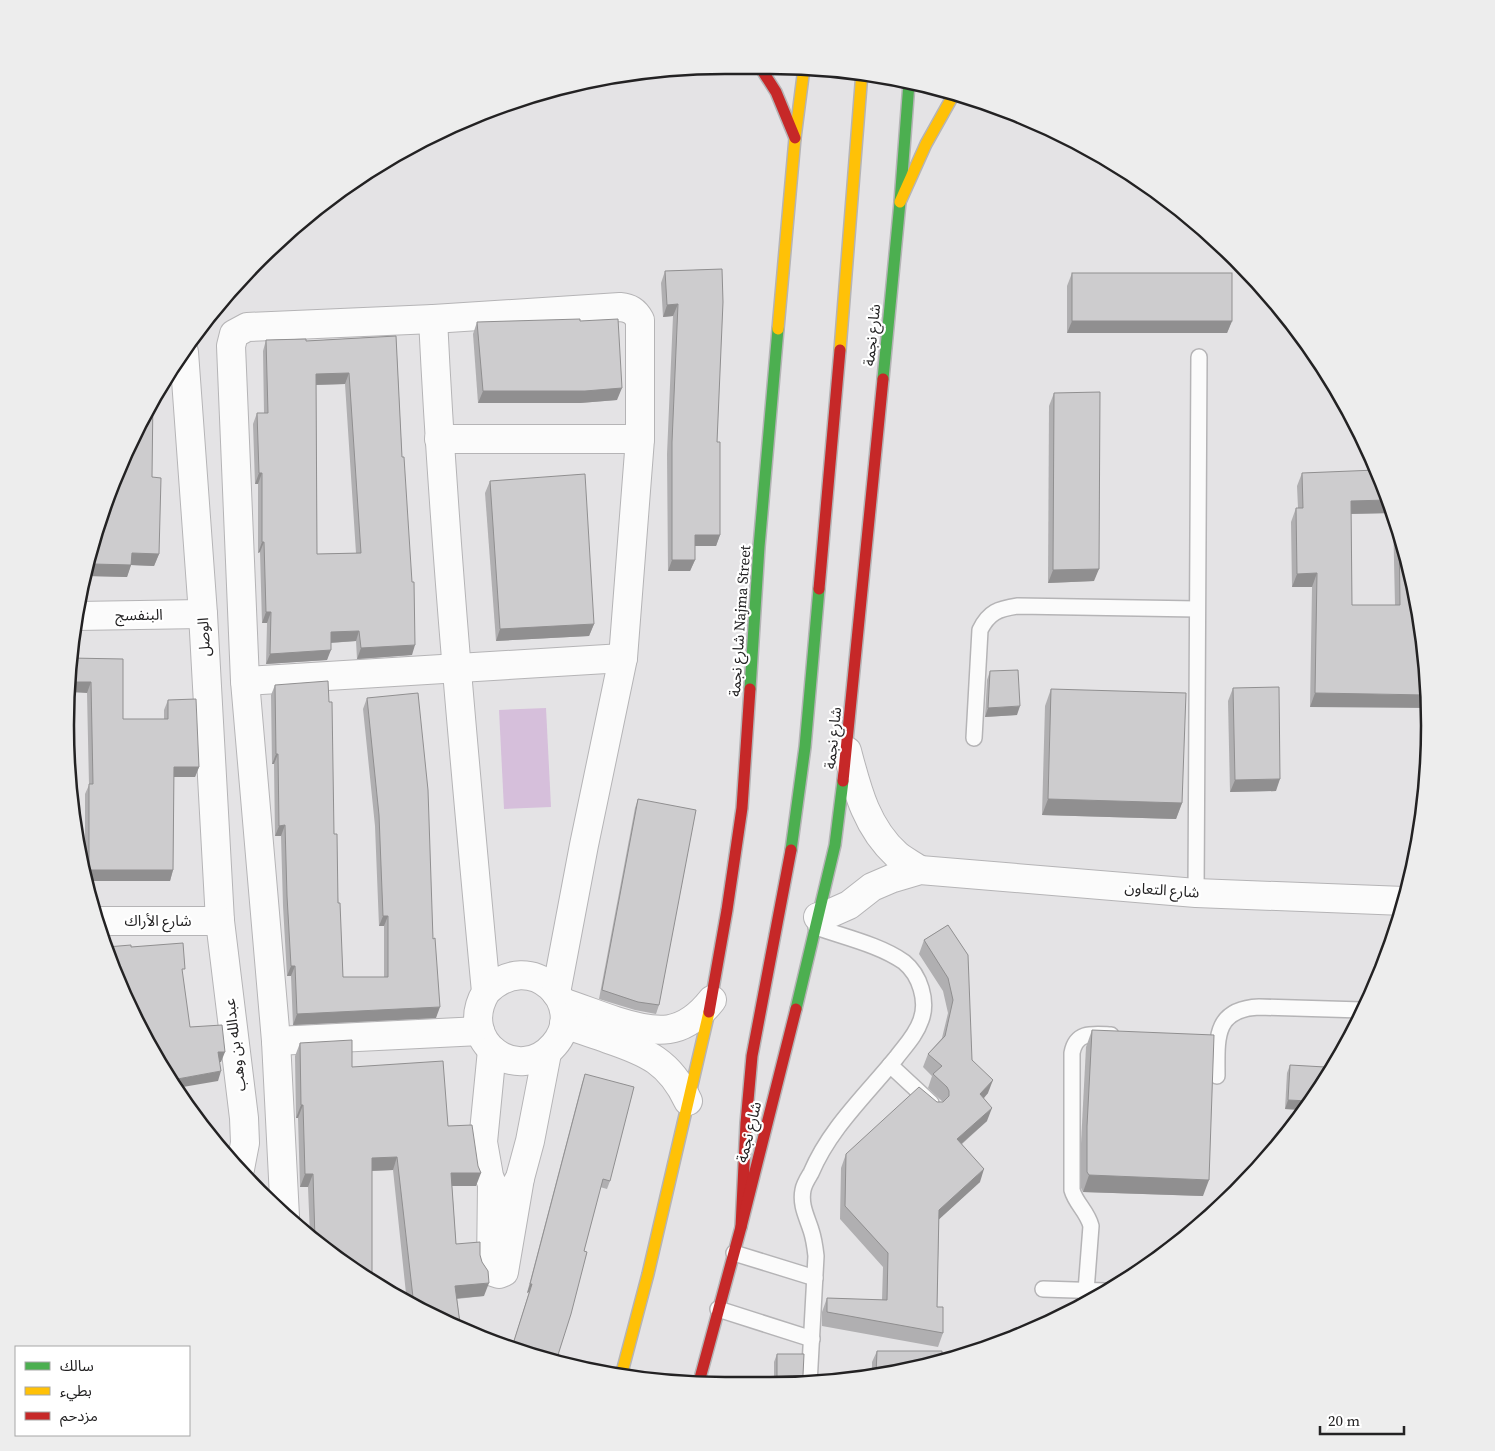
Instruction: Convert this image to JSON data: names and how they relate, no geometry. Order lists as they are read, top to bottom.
{
  "streets": {
    "main road": ["شارع نجمة", "شارع نجمة Najma Street"],
    "street": [
      "البنفسج",
      "الوصل",
      "شارع التعاون",
      "شارع الأراك",
      "عبدالله بن وهب"
    ]
  },
  "crossings": [
    ["شارع نجمة", "شارع التعاون"],
    ["البنفسج", "الوصل"],
    ["الوصل", "شارع الأراك"],
    ["الوصل", "عبدالله بن وهب"],
    ["شارع الأراك", "عبدالله بن وهب"]
  ],
  "legend": ["سالك", "بطيء", "مزدحم"],
  "scale_bar": "20 m"
}
